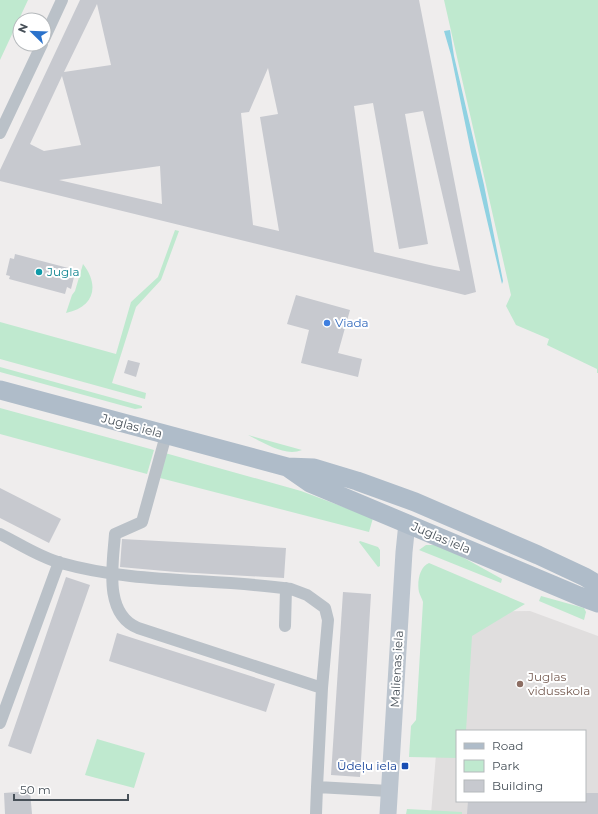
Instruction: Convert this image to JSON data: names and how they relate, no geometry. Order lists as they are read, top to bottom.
{
  "streets": {
    "main road": ["Juglas iela"],
    "street": ["Malienas iela"]
  },
  "crossings": [
    ["Juglas iela", "Malienas iela"]
  ],
  "places": {
    "other": ["Jugla", "Viada", "Juglas vidusskola"],
    "transit": ["Ūdeļu iela"]
  },
  "legend": ["Road", "Park", "Building"],
  "scale_bar": "50 m",
  "north": "top left"
}
